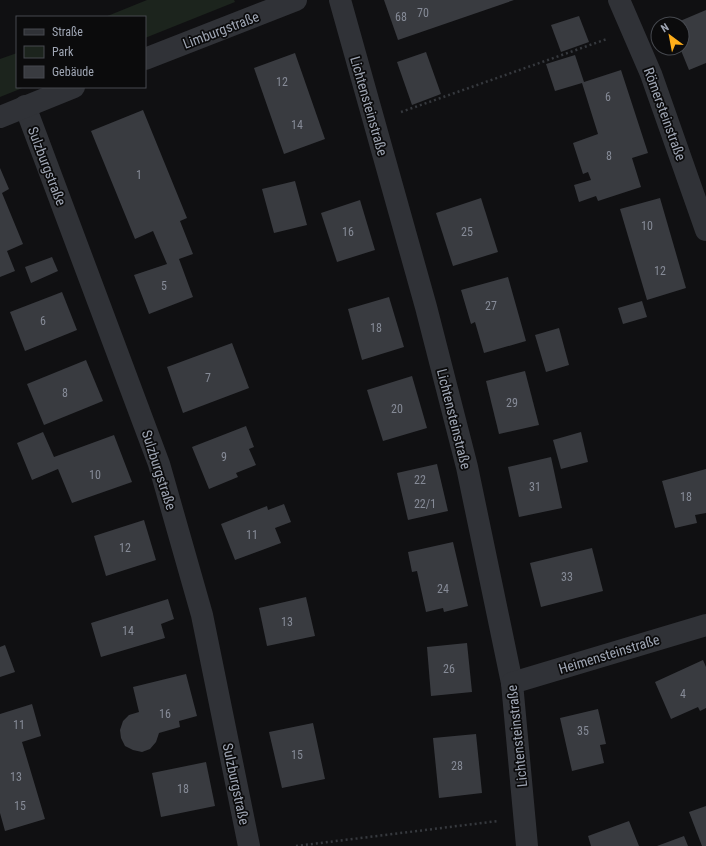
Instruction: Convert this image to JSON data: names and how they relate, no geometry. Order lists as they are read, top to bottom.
{
  "streets": {
    "street": [
      "Limburgstraße",
      "Lichtensteinstraße",
      "Römersteinstraße",
      "Sulzburgstraße",
      "Heimensteinstraße"
    ]
  },
  "crossings": [
    ["Lichtensteinstraße", "Heimensteinstraße"]
  ],
  "house_numbers": [
    "70",
    "68",
    "12",
    "6",
    "14",
    "8",
    "1",
    "10",
    "16",
    "25",
    "12",
    "5",
    "27",
    "6",
    "18",
    "7",
    "8",
    "29",
    "20",
    "9",
    "10",
    "22",
    "31",
    "18",
    "22/1",
    "11",
    "12",
    "33",
    "24",
    "13",
    "14",
    "26",
    "4",
    "16",
    "11",
    "35",
    "15",
    "28",
    "13",
    "18",
    "15"
  ],
  "legend": ["Straße", "Park", "Gebäude"],
  "north": "top left"
}
